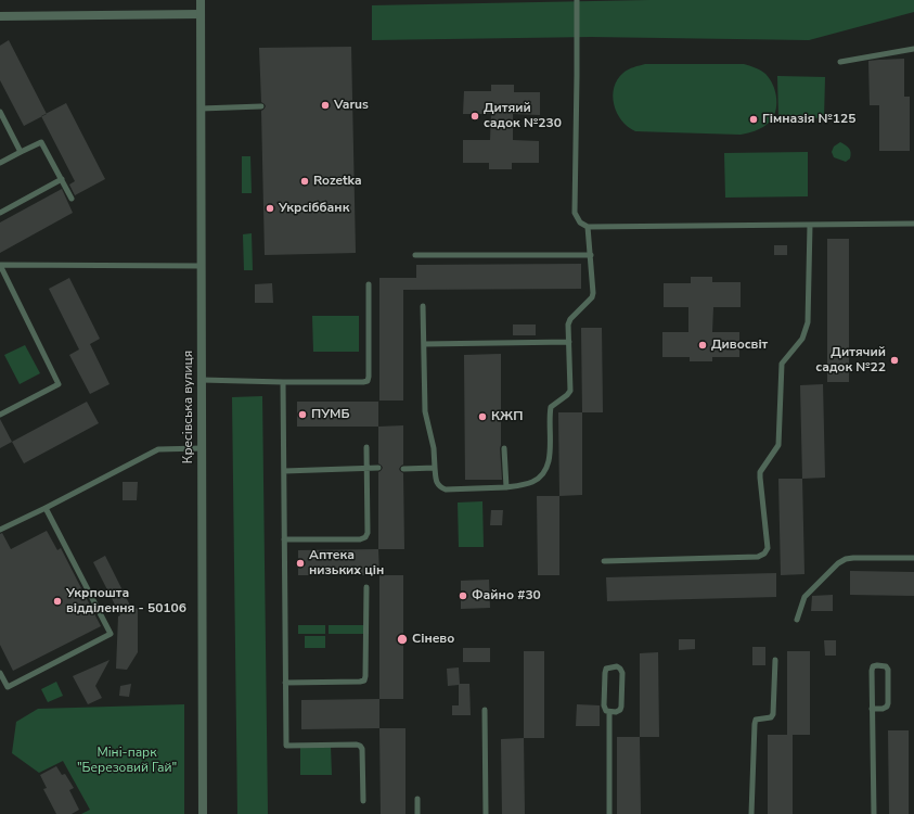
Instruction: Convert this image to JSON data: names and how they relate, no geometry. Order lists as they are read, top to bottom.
{
  "streets": {
    "street": ["Кресівська вулиця"]
  },
  "parks": ["Міні-парк \"Березовий Гай\""],
  "places": [
    "Varus",
    "Дитяий садок №230",
    "Гімназія №125",
    "Rozetka",
    "Укрсіббанк",
    "Дивосвіт",
    "Дитячий садок №22",
    "ПУМБ",
    "КЖП",
    "Аптека низьких цін",
    "Файно #30",
    "Укрпошта відділення - 50106",
    "Сінево"
  ]
}
